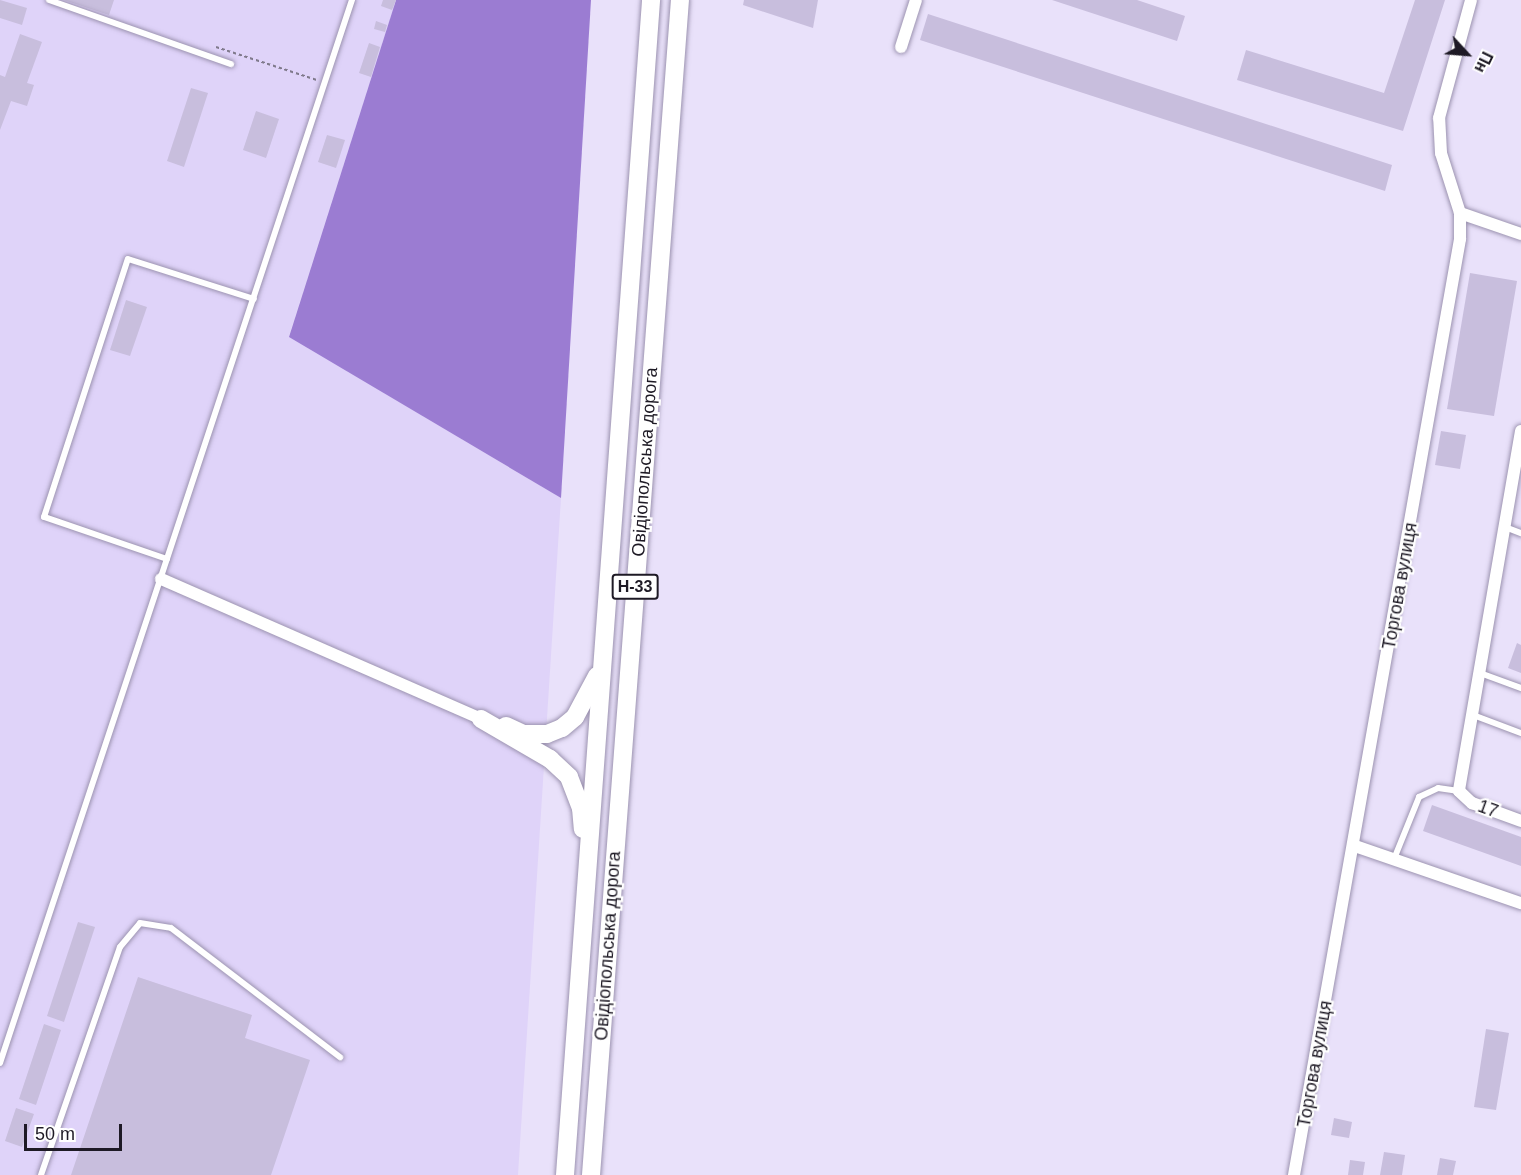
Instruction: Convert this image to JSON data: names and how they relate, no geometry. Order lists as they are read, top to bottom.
{
  "streets": {
    "main road": ["Овідіопольська дорога", "Н-33"],
    "street": ["Торгова вулиця", "17"]
  },
  "scale_bar": "50 m",
  "north": "bottom right"
}
